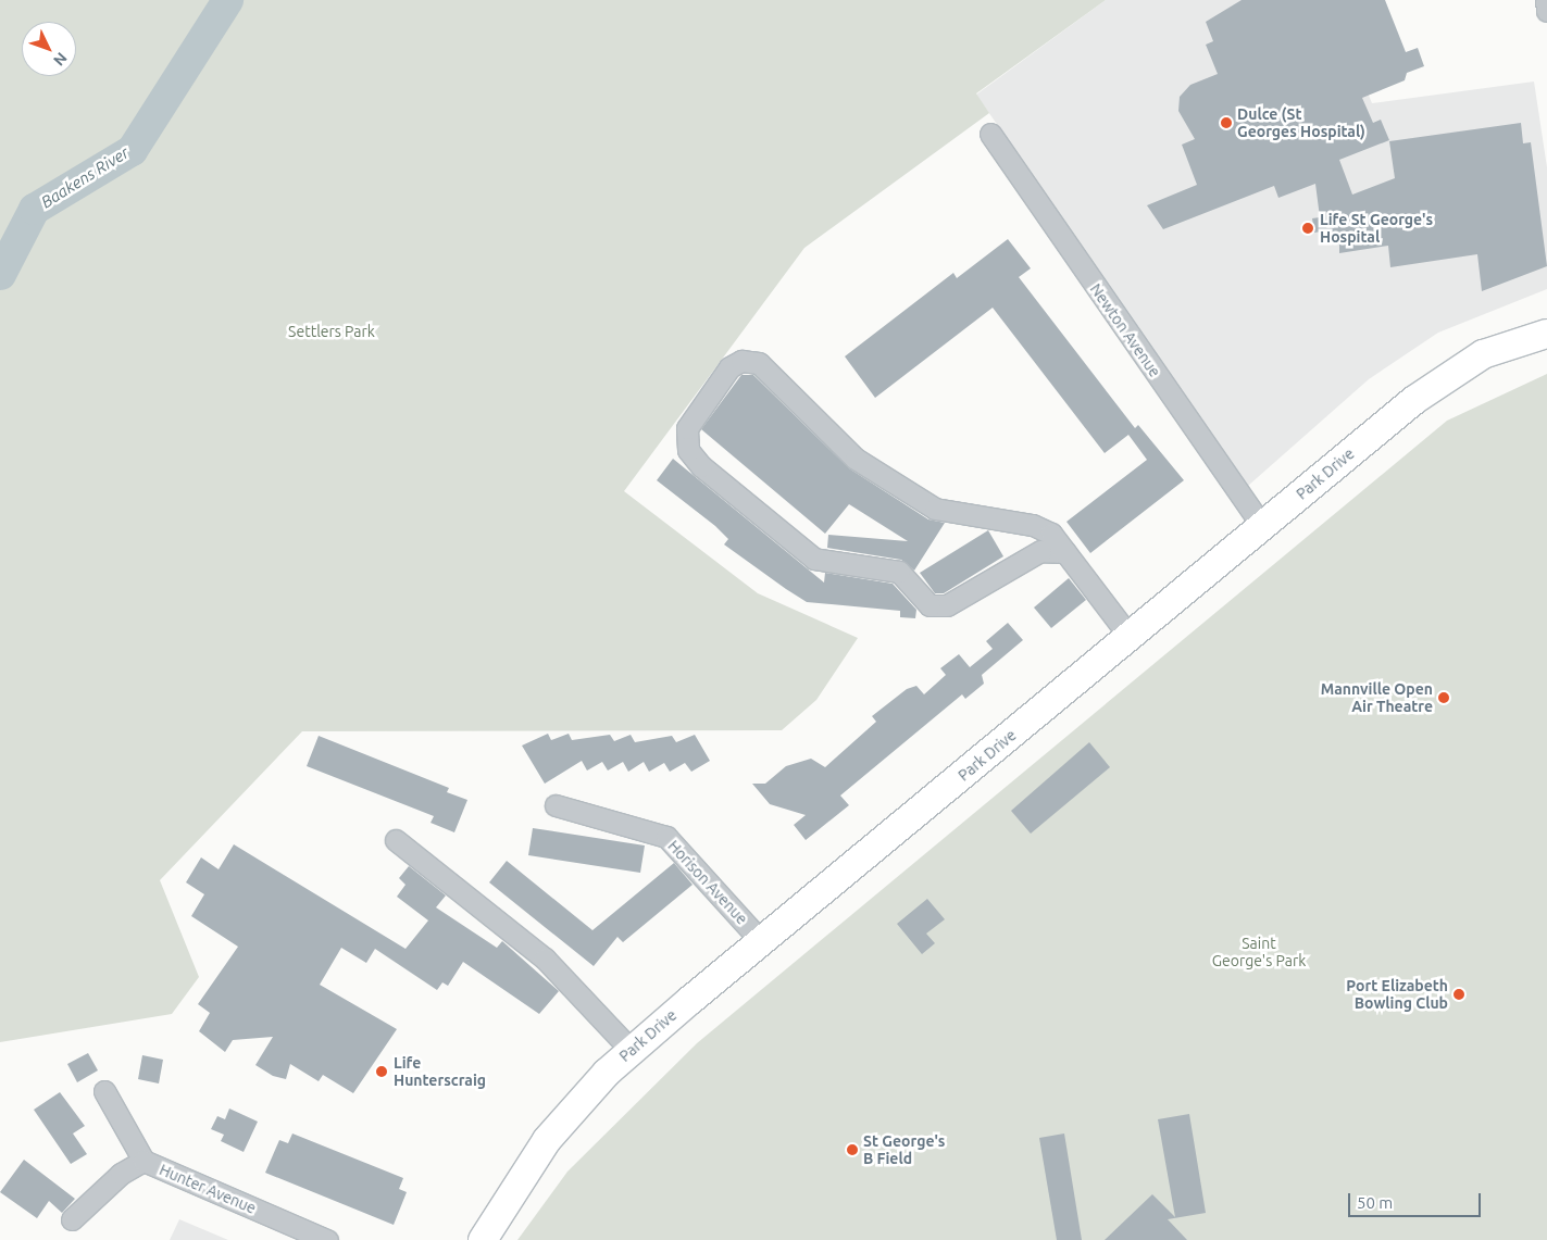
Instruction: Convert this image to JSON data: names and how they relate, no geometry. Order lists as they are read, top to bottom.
{
  "streets": {
    "street": [
      "Newton Avenue",
      "Park Drive",
      "Horison Avenue",
      "Hunter Avenue"
    ]
  },
  "crossings": [
    ["Newton Avenue", "Park Drive"],
    ["Park Drive", "Horison Avenue"]
  ],
  "water": ["Baakens River"],
  "parks": ["Settlers Park", "Saint George's Park"],
  "places": [
    "Dulce (St Georges Hospital)",
    "Life St George's Hospital",
    "Mannville Open Air Theatre",
    "Port Elizabeth Bowling Club",
    "Life Hunterscraig",
    "St George's B Field"
  ],
  "scale_bar": "50 m",
  "north": "bottom right"
}
